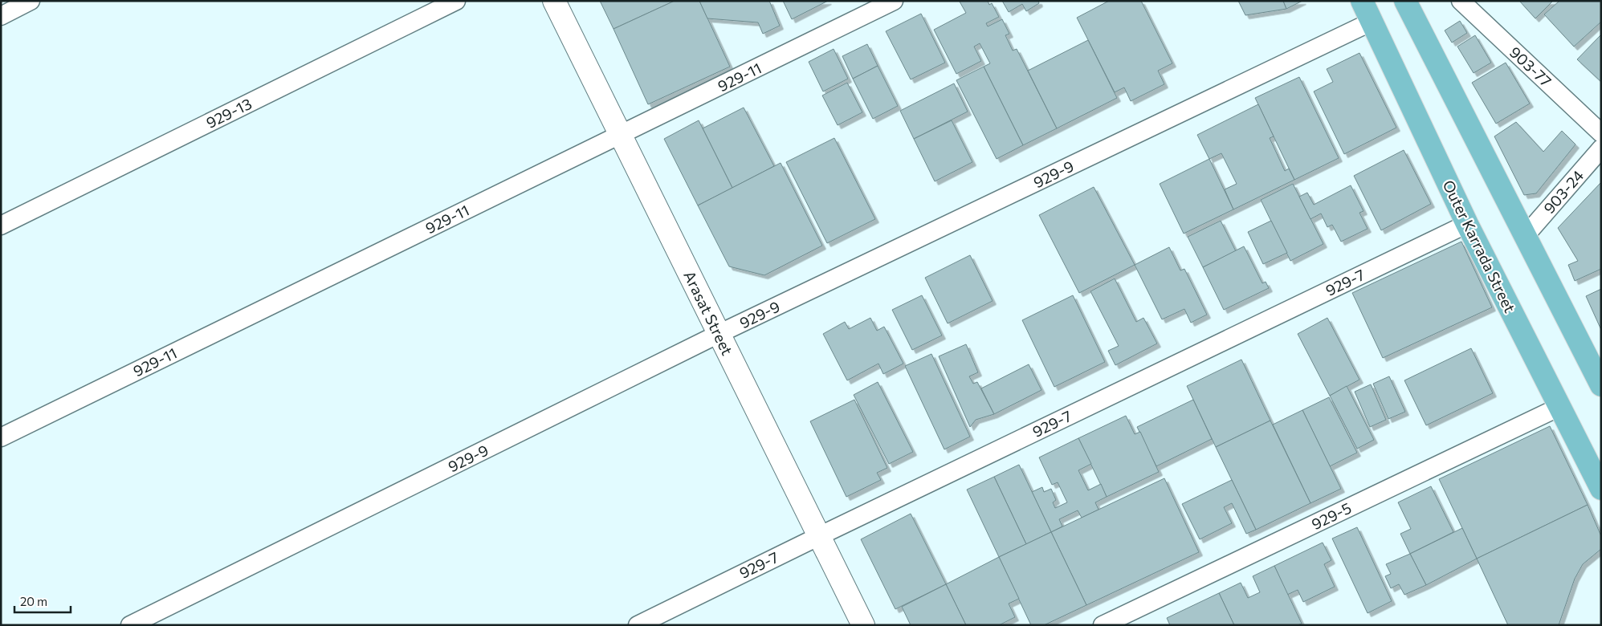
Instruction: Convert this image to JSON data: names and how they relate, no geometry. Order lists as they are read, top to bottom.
{
  "streets": {
    "main road": ["Outer Karrada Street"],
    "street": [
      "903-77",
      "929-11",
      "929-13",
      "929-9",
      "903-24",
      "929-7",
      "Arasat Street",
      "929-5"
    ]
  },
  "crossings": [
    ["929-11", "Arasat Street"],
    ["929-9", "Outer Karrada Street"],
    ["929-9", "Arasat Street"],
    ["Outer Karrada Street", "929-7"],
    ["Outer Karrada Street", "929-5"],
    ["929-7", "Arasat Street"]
  ],
  "scale_bar": "20 m"
}
